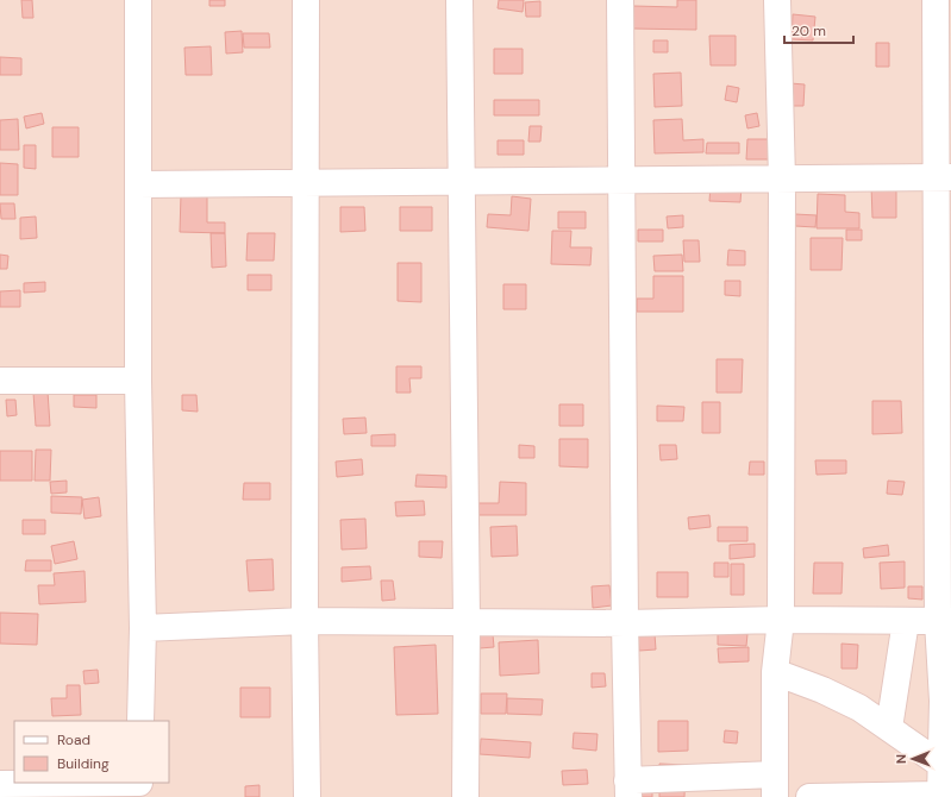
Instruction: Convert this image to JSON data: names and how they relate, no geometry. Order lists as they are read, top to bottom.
{
  "legend": ["Road", "Building"],
  "scale_bar": "20 m",
  "north": "left"
}
